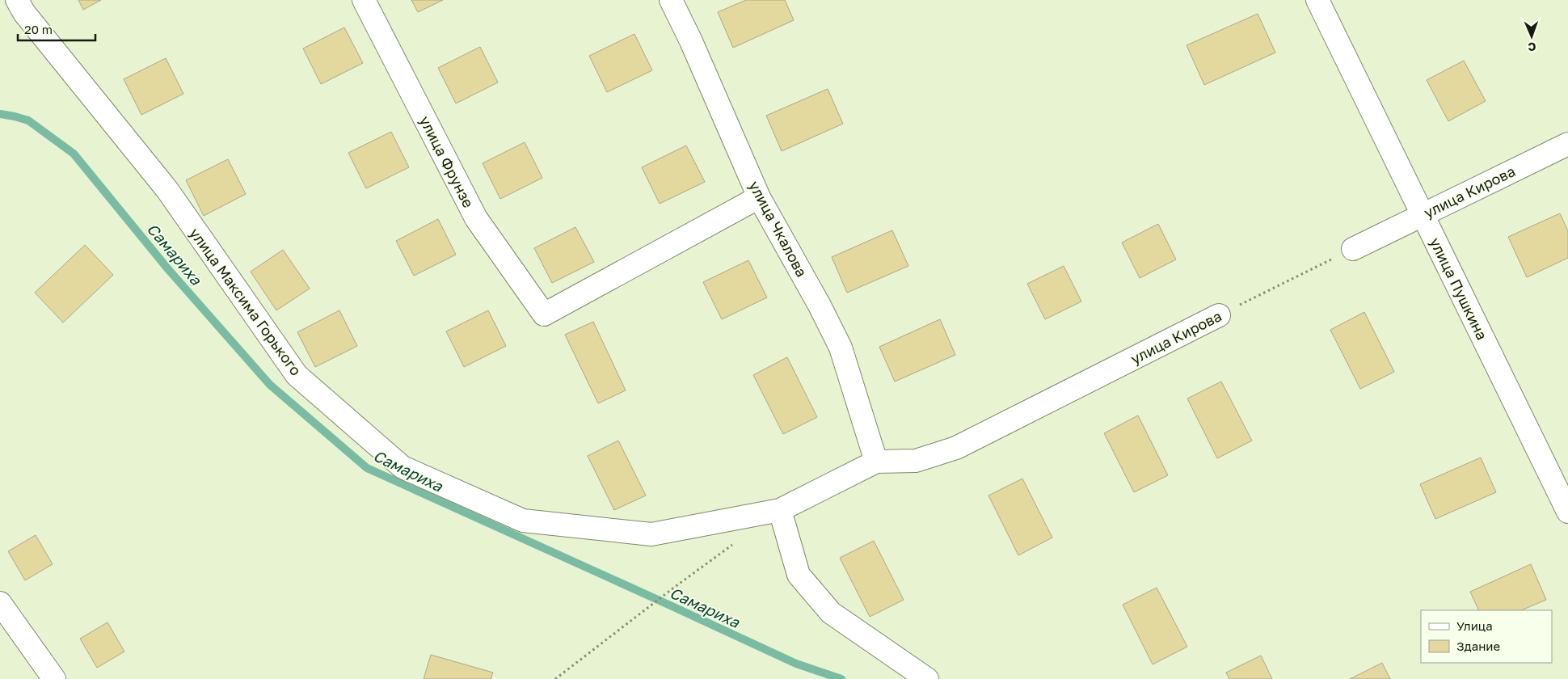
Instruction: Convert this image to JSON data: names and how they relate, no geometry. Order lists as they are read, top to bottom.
{
  "streets": {
    "street": [
      "улица Фрунзе",
      "улица Кирова",
      "улица Чкалова",
      "улица Пушкина",
      "улица Максима Горького"
    ]
  },
  "crossings": [
    ["улица Фрунзе", "улица Чкалова"],
    ["улица Кирова", "улица Чкалова"],
    ["улица Кирова", "улица Пушкина"],
    ["улица Кирова", "улица Максима Горького"]
  ],
  "water": ["Самариха"],
  "legend": ["Улица", "Здание"],
  "scale_bar": "20 m",
  "north": "bottom"
}
